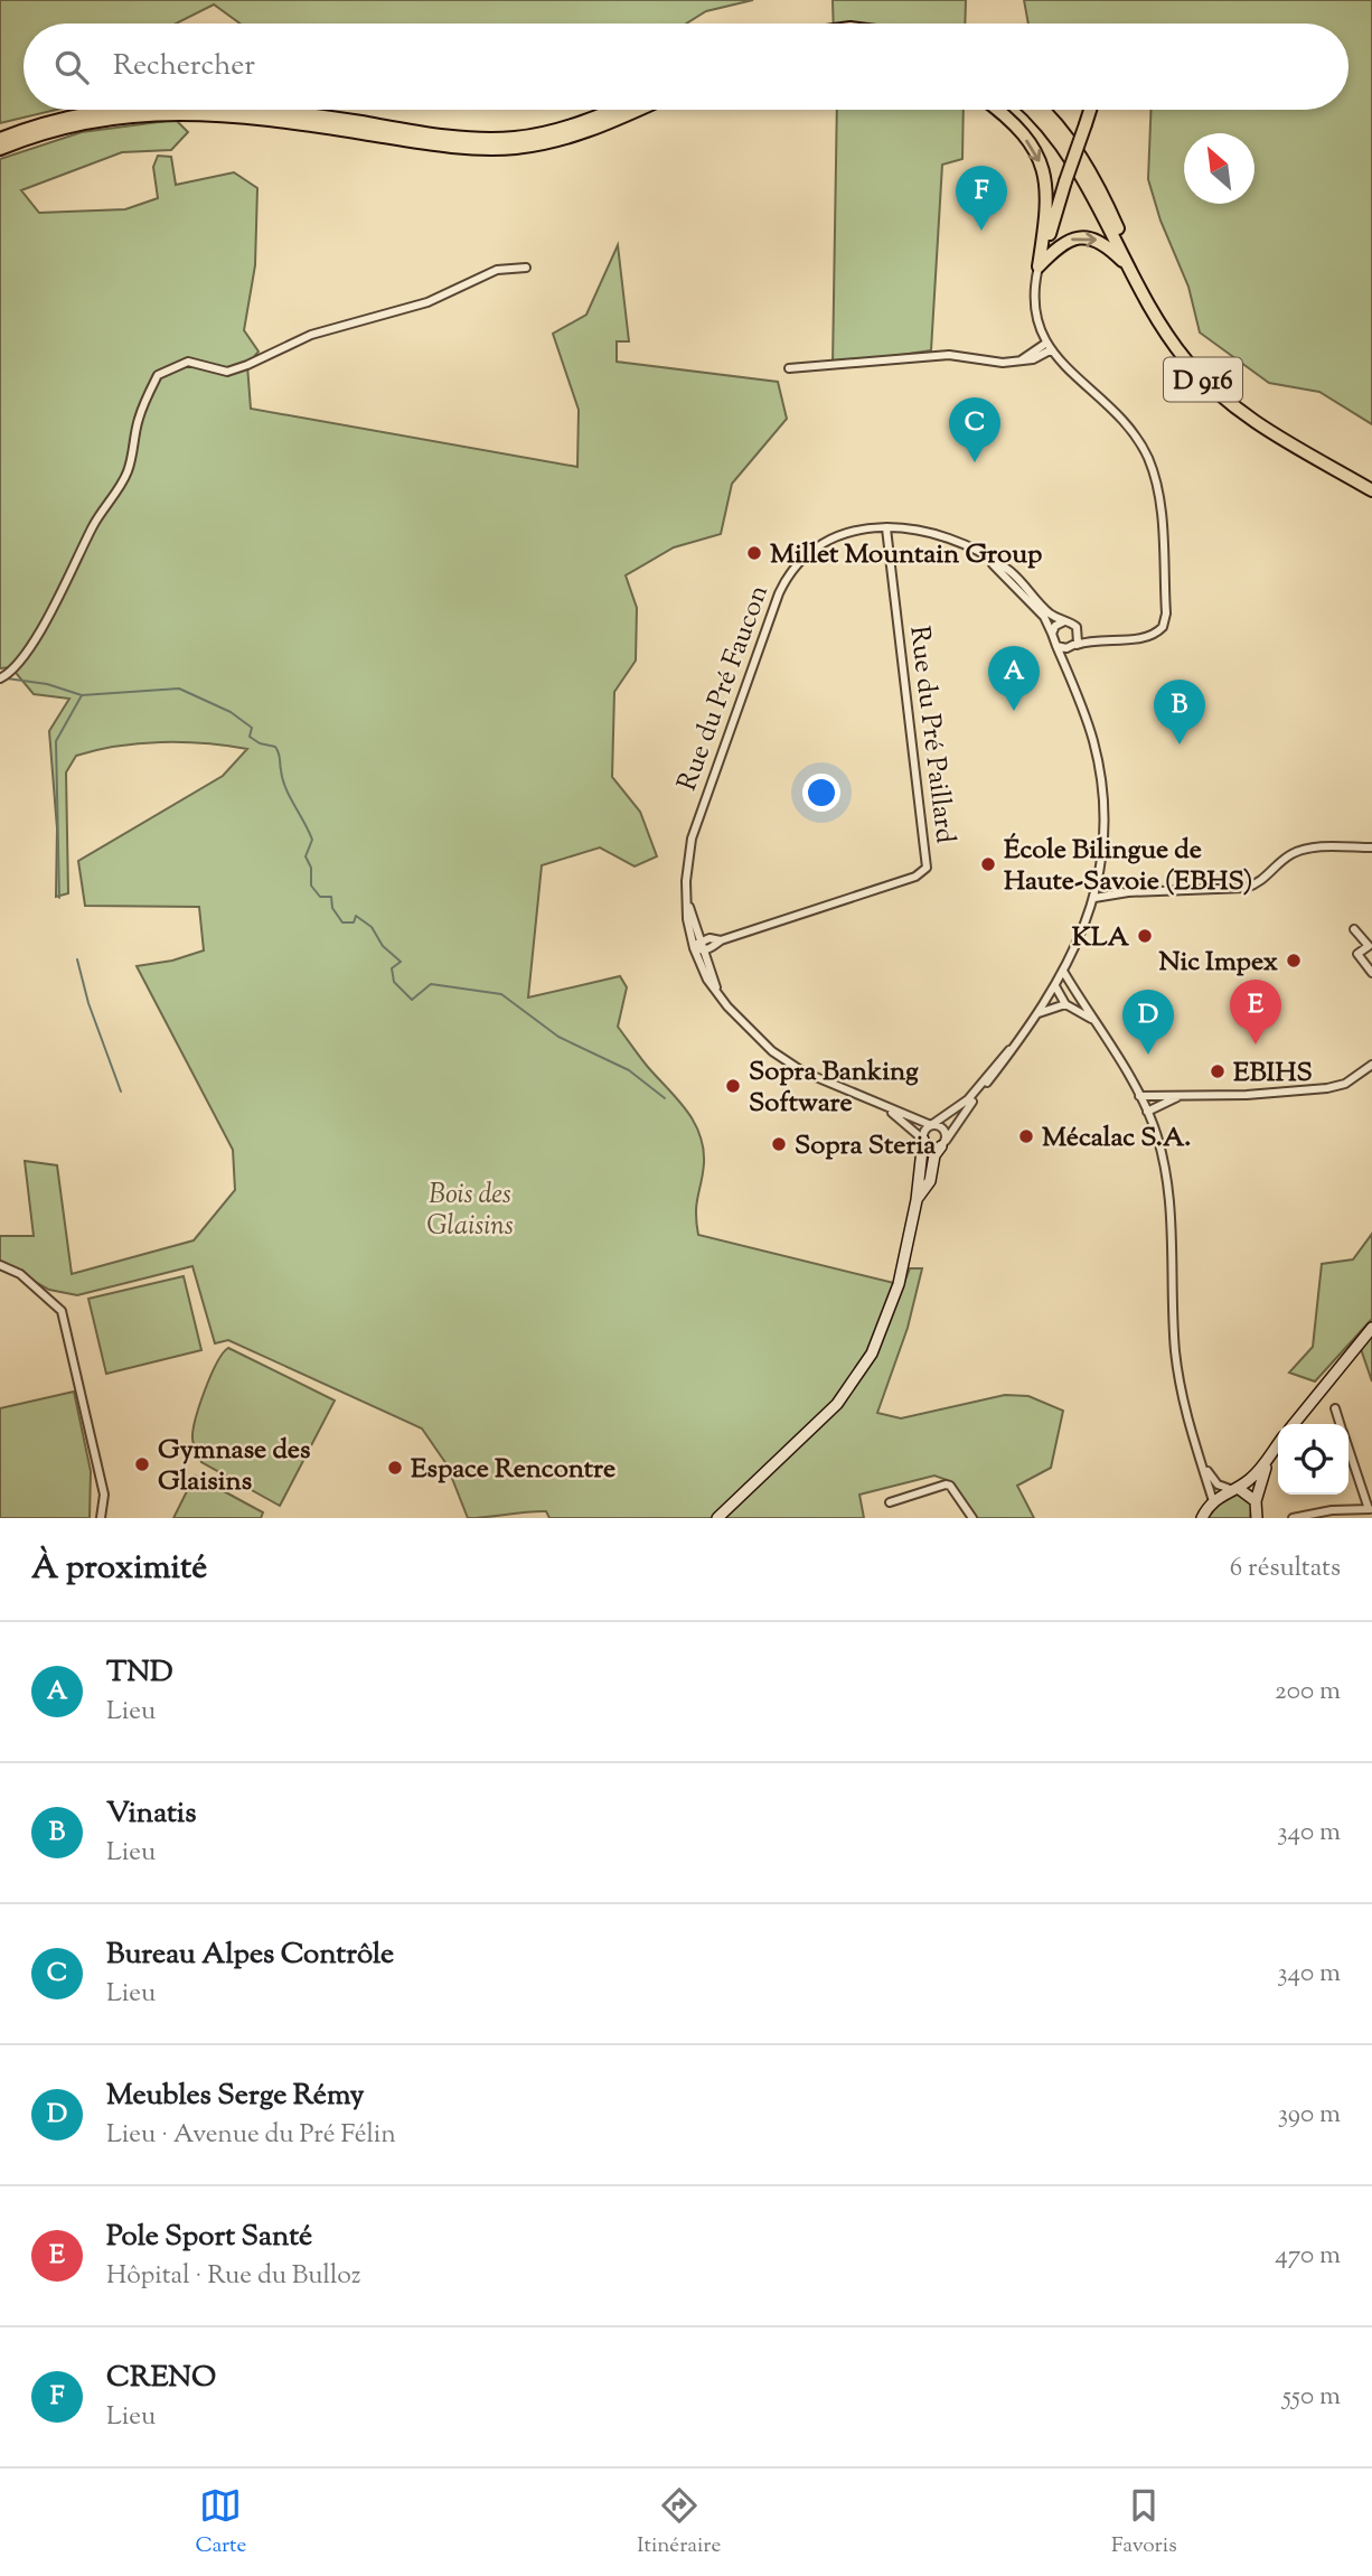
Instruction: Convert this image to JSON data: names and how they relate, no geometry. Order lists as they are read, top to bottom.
{
  "streets": {
    "highway": ["D 916"],
    "street": ["Rue du Pré Faucon", "Rue du Pré Paillard"]
  },
  "crossings": [
    ["Rue du Pré Faucon", "Rue du Pré Paillard"]
  ],
  "parks": ["Bois des Glaisins"],
  "places": [
    "Millet Mountain Group",
    "École Bilingue de Haute-Savoie (EBHS)",
    "KLA",
    "Nic Impex",
    "EBIHS",
    "Sopra Banking Software",
    "Mécalac S.A.",
    "Sopra Steria",
    "Gymnase des Glaisins",
    "Espace Rencontre"
  ],
  "north": "top left",
  "page": {
    "search": "Rechercher",
    "pins": [
      "F",
      "C",
      "A",
      "B",
      "E",
      "D"
    ],
    "heading": ["À proximité", "6 résultats"],
    "list": [
      {
        "mark": "A",
        "name": "TND",
        "note": "Lieu",
        "value": "200 m"
      },
      {
        "mark": "B",
        "name": "Vinatis",
        "note": "Lieu",
        "value": "340 m"
      },
      {
        "mark": "C",
        "name": "Bureau Alpes Contrôle",
        "note": "Lieu",
        "value": "340 m"
      },
      {
        "mark": "D",
        "name": "Meubles Serge Rémy",
        "note": "Lieu · Avenue du Pré Félin",
        "value": "390 m"
      },
      {
        "mark": "E",
        "name": "Pole Sport Santé",
        "note": "Hôpital · Rue du Bulloz",
        "value": "470 m"
      },
      {
        "mark": "F",
        "name": "CRENO",
        "note": "Lieu",
        "value": "550 m"
      }
    ],
    "nav": ["Carte", "Itinéraire", "Favoris"]
  }
}
